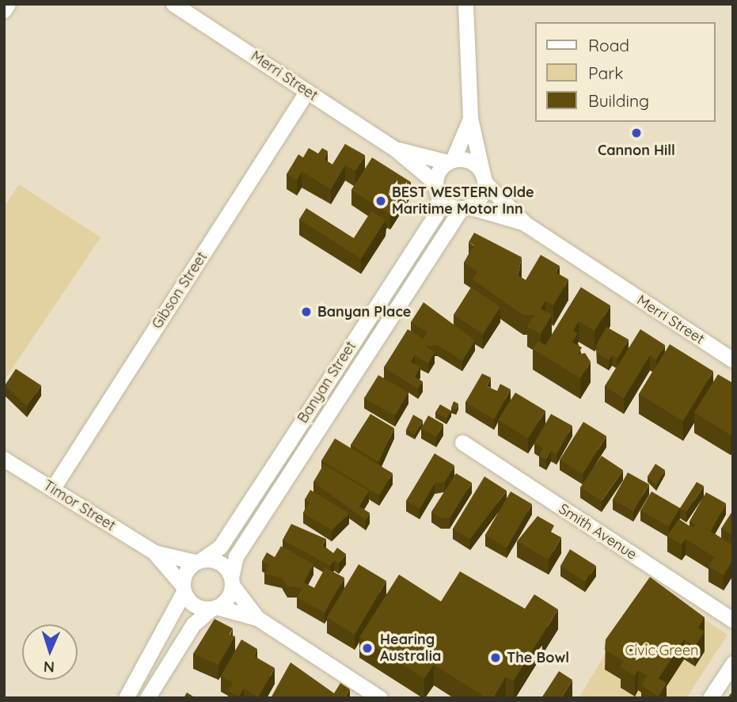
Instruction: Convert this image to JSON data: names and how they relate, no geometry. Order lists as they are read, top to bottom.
{
  "streets": {
    "street": [
      "Merri Street",
      "Gibson Street",
      "Banyan Street",
      "Timor Street",
      "Smith Avenue"
    ]
  },
  "crossings": [
    ["Merri Street", "Gibson Street"],
    ["Merri Street", "Banyan Street"],
    ["Gibson Street", "Timor Street"],
    ["Banyan Street", "Timor Street"]
  ],
  "parks": ["Civic Green"],
  "places": [
    "Cannon Hill",
    "BEST WESTERN Olde Maritime Motor Inn",
    "Banyan Place",
    "Hearing Australia",
    "The Bowl"
  ],
  "legend": ["Road", "Park", "Building"],
  "north": "bottom"
}
